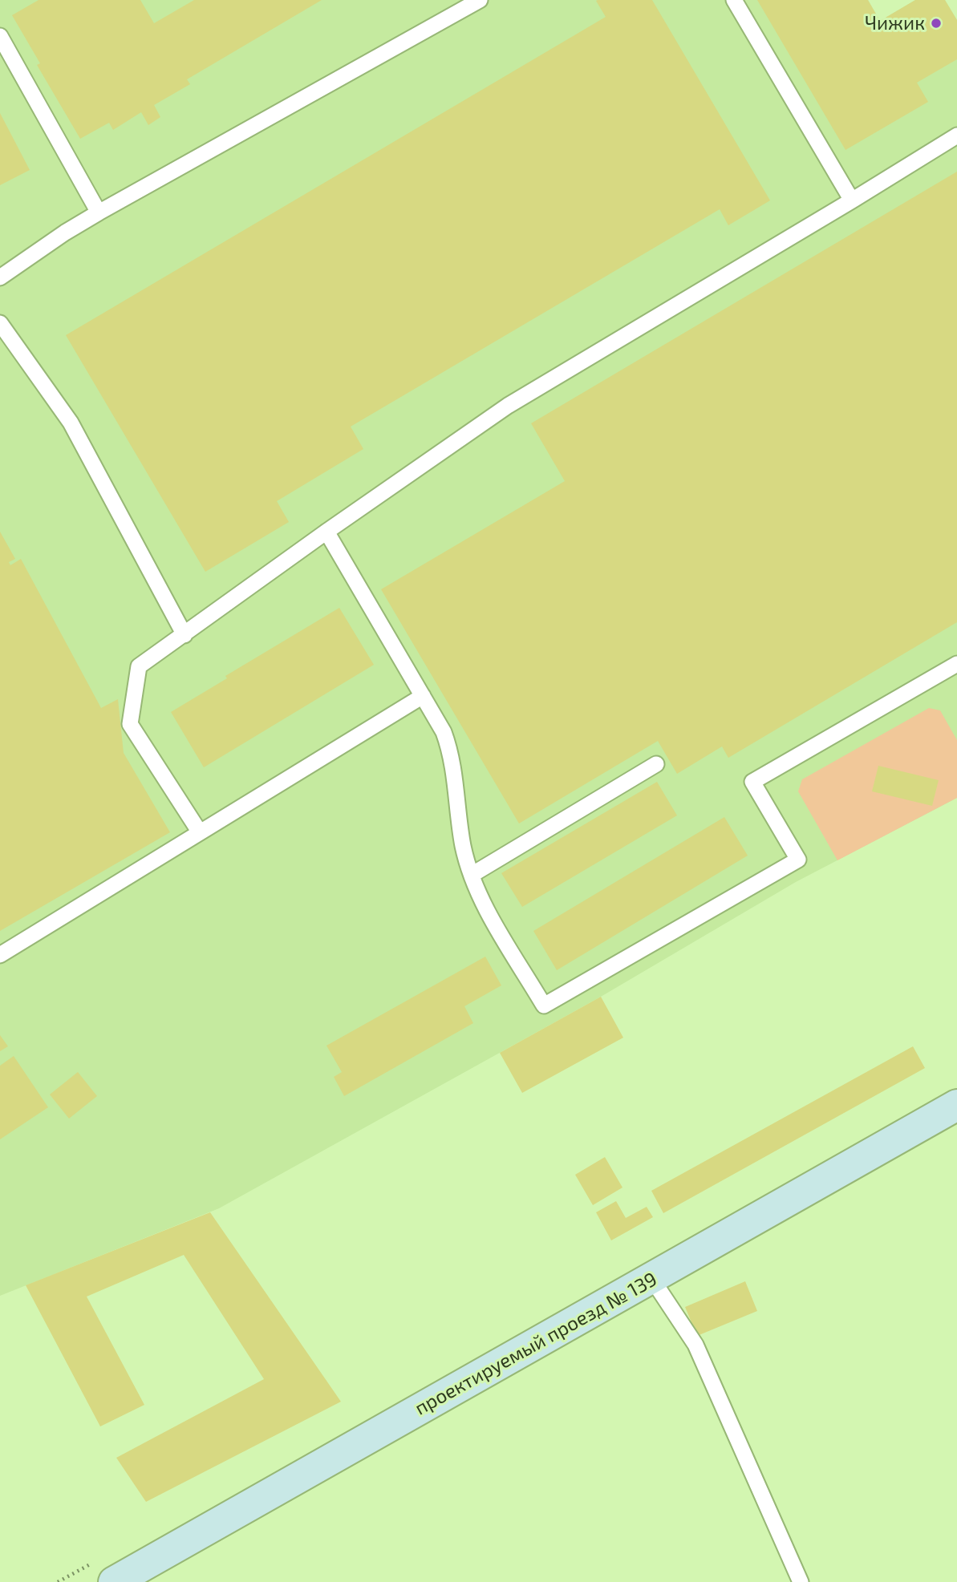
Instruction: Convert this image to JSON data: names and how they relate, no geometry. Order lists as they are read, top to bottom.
{
  "streets": {
    "street": ["проектируемый проезд № 139"]
  },
  "places": ["Чижик"]
}
